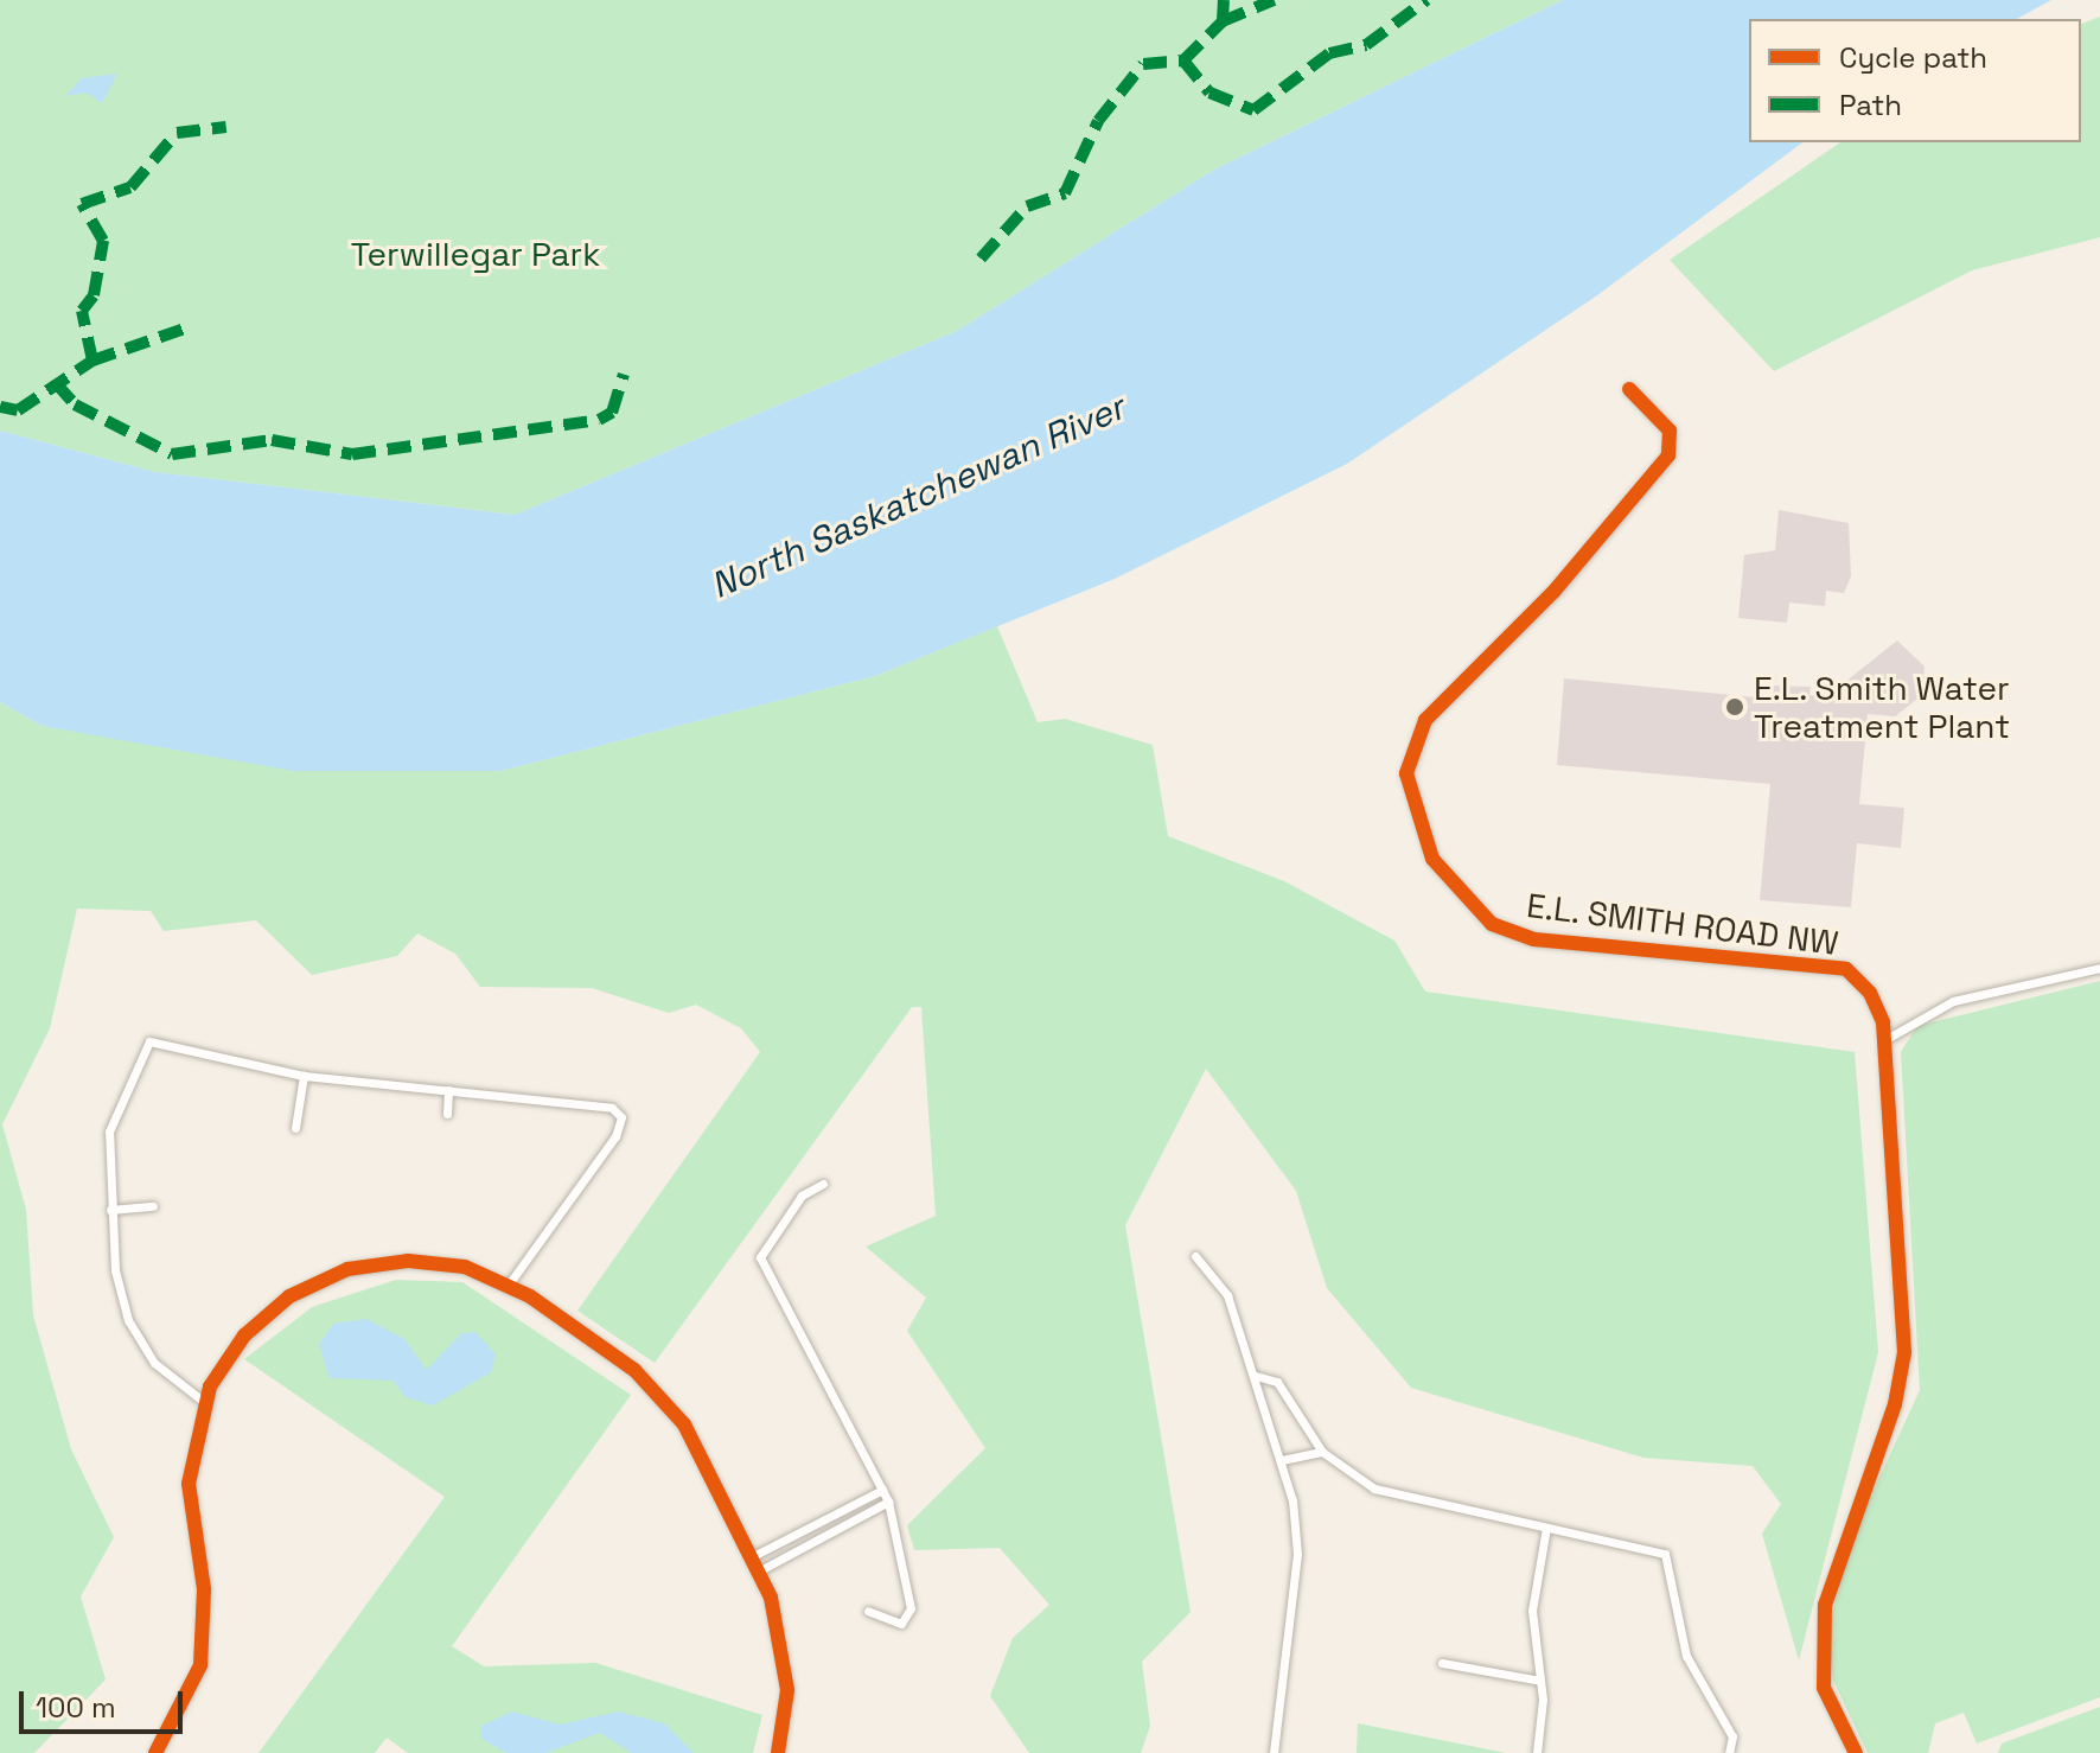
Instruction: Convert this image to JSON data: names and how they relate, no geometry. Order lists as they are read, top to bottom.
{
  "streets": {
    "street": ["E.L. SMITH ROAD NW"]
  },
  "water": ["North Saskatchewan River"],
  "parks": ["Terwillegar Park"],
  "places": ["E.L. Smith Water Treatment Plant"],
  "legend": ["Cycle path", "Path"],
  "scale_bar": "100 m"
}
